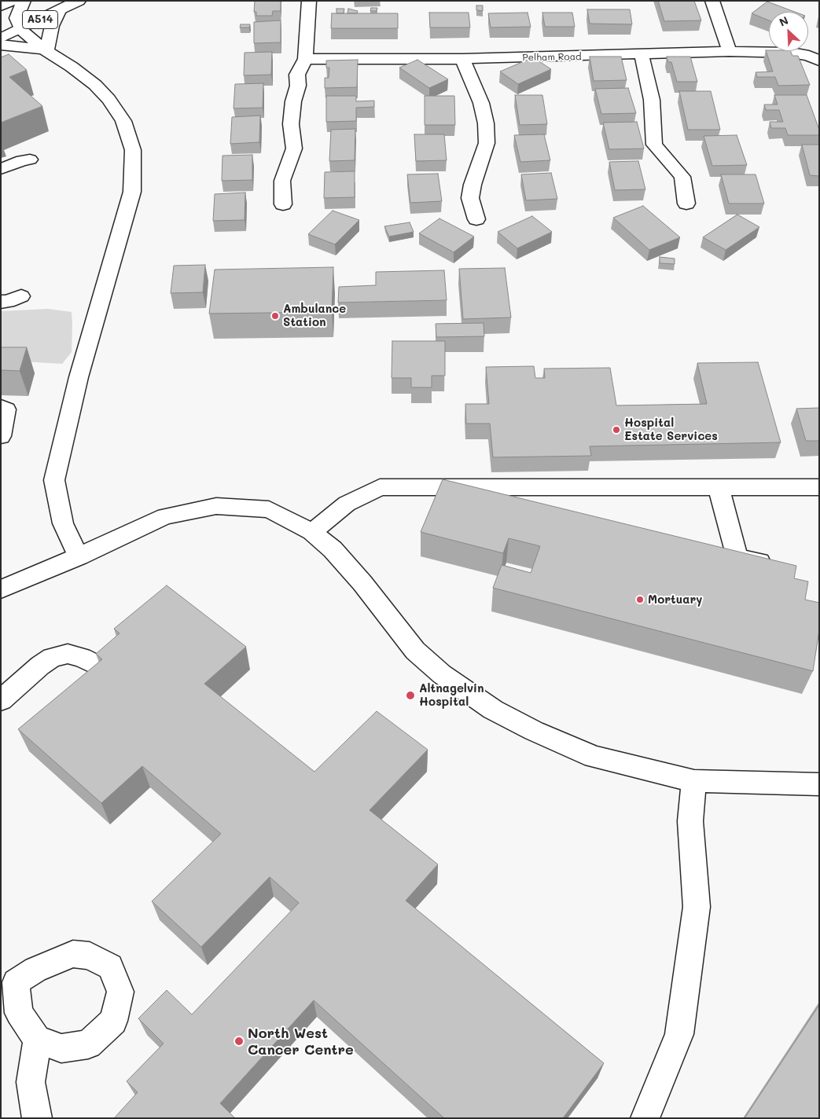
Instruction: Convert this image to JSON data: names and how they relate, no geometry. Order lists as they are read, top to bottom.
{
  "streets": {
    "main road": ["A514", "Pelham Road"]
  },
  "places": [
    "Ambulance Station",
    "Hospital Estate Services",
    "Mortuary",
    "Altnagelvin Hospital",
    "North West Cancer Centre"
  ],
  "north": "top left"
}
